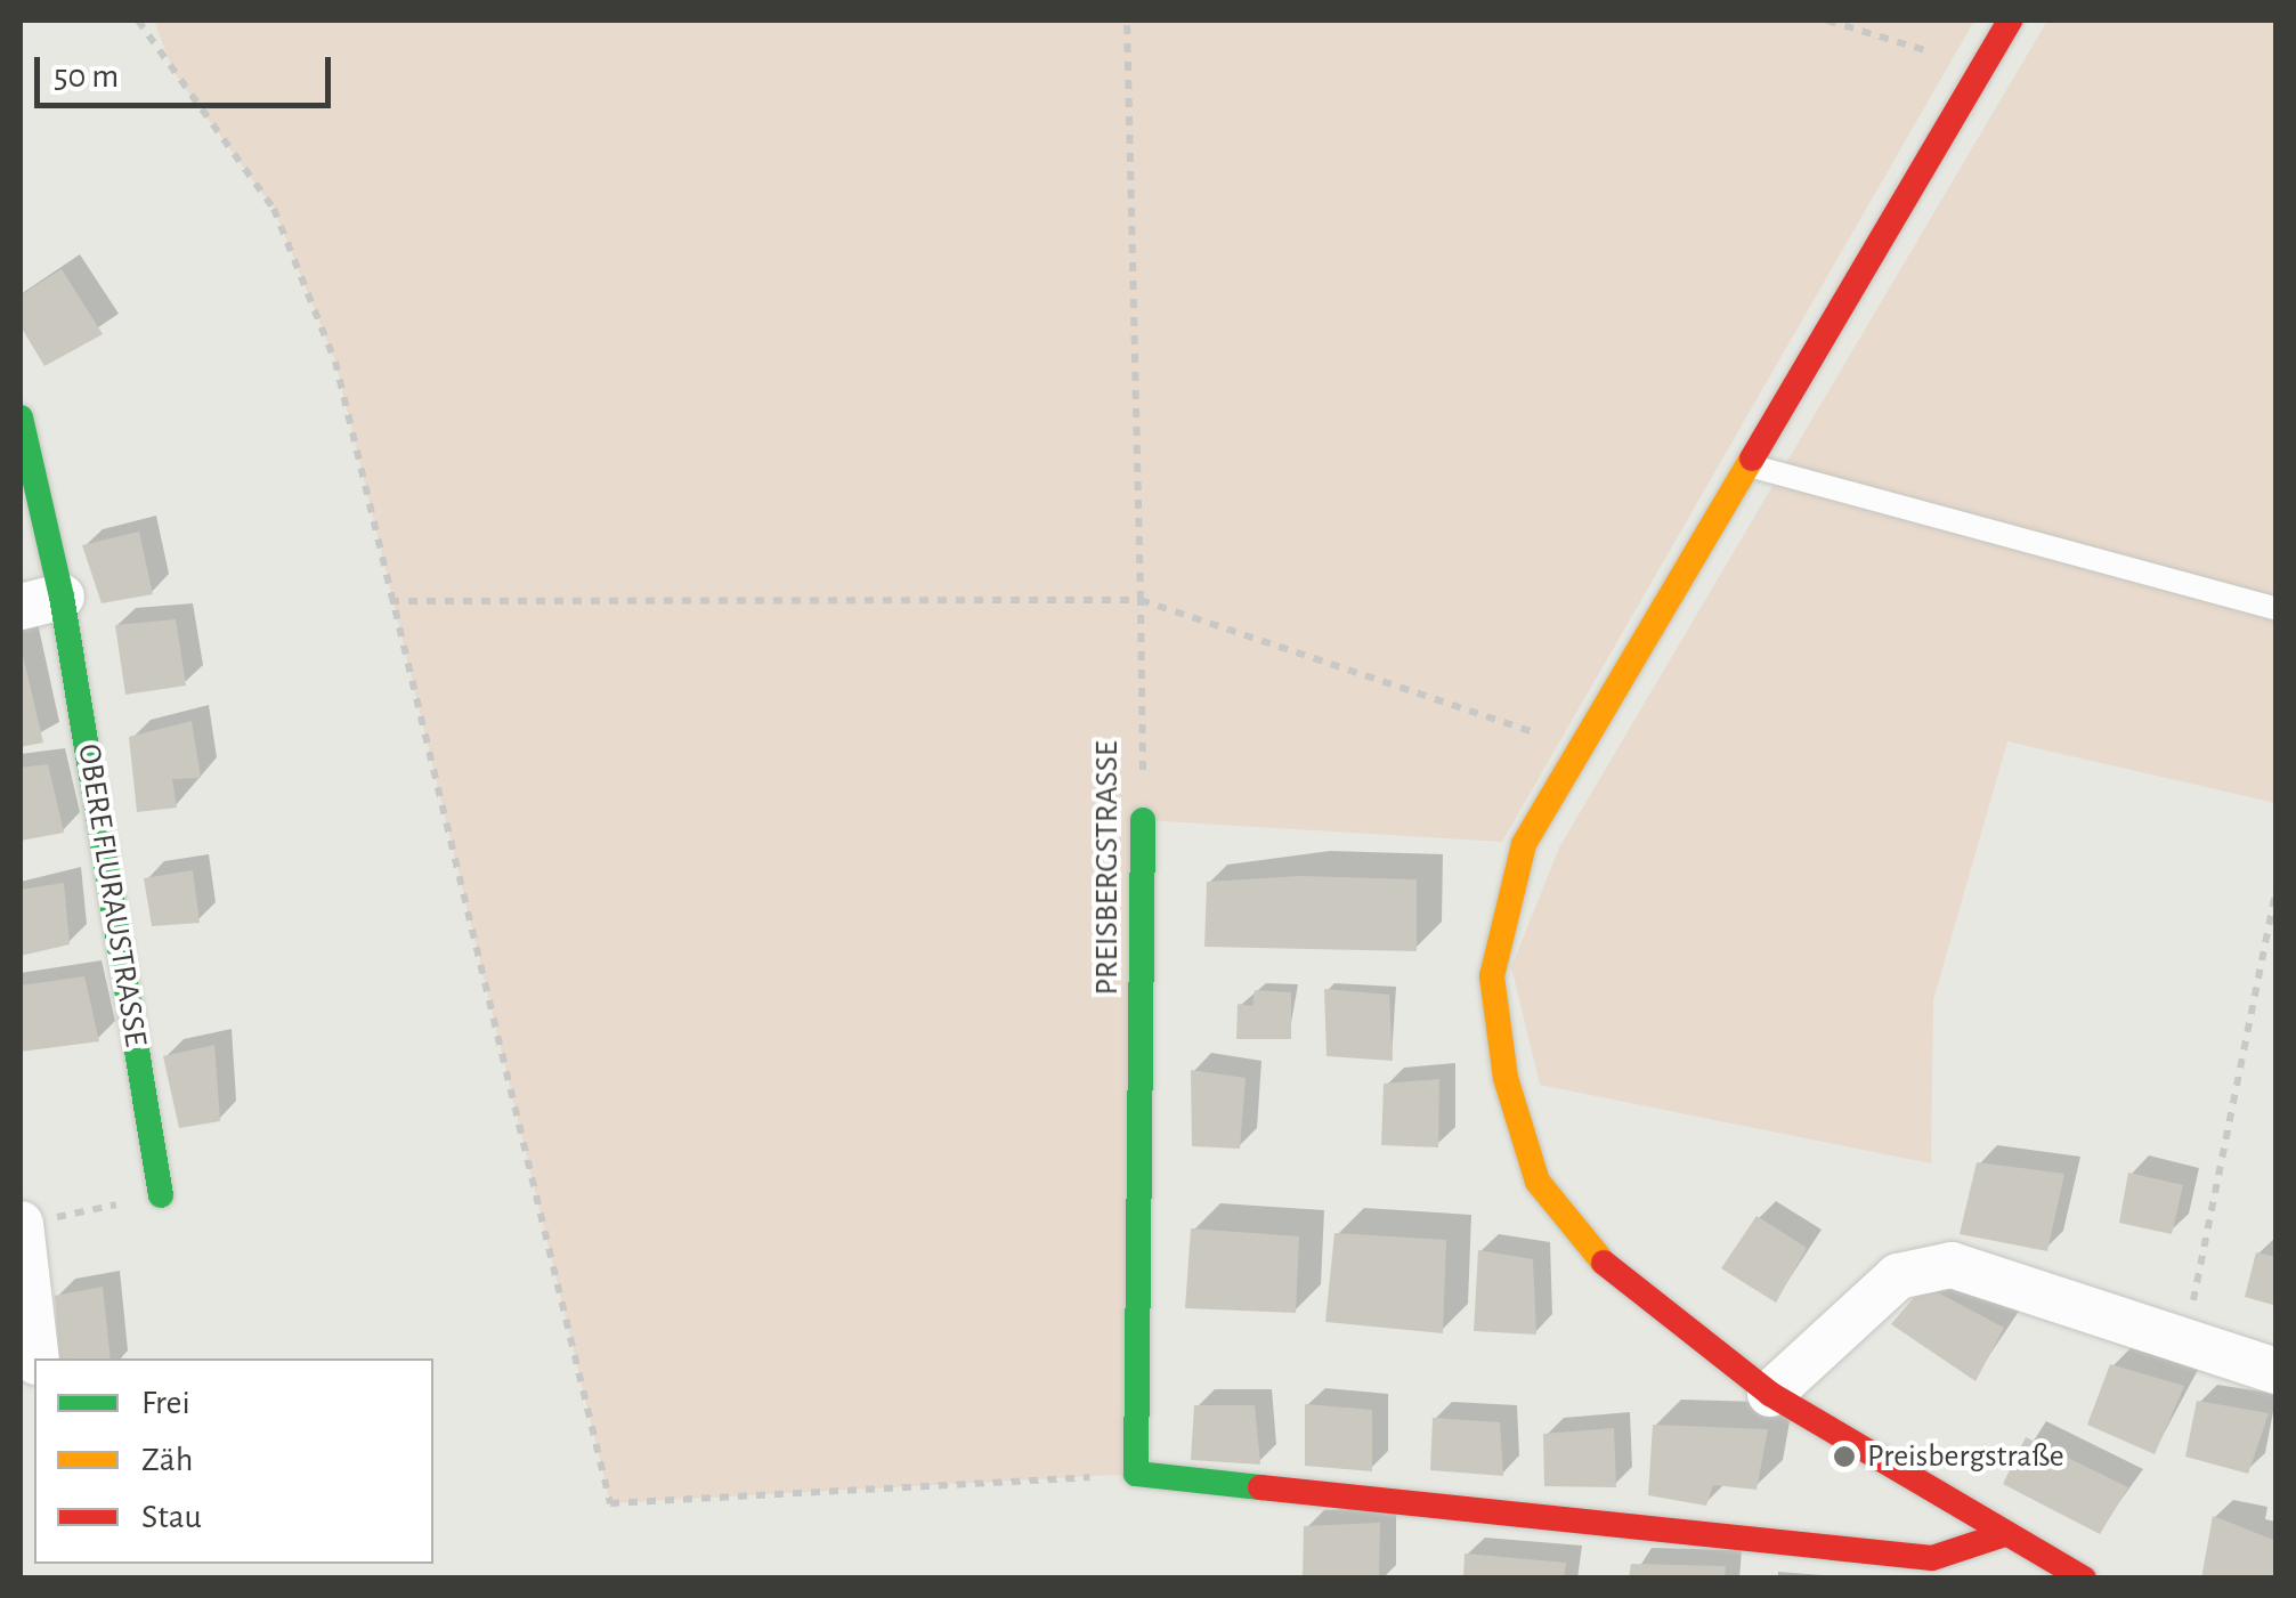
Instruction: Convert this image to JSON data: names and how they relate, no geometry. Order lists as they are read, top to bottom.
{
  "streets": {
    "street": ["PREISBERGSTRASSE", "OBERE FLURAUSTRASSE"]
  },
  "places": ["Preisbergstraße"],
  "legend": ["Frei", "Zäh", "Stau"],
  "scale_bar": "50 m"
}
